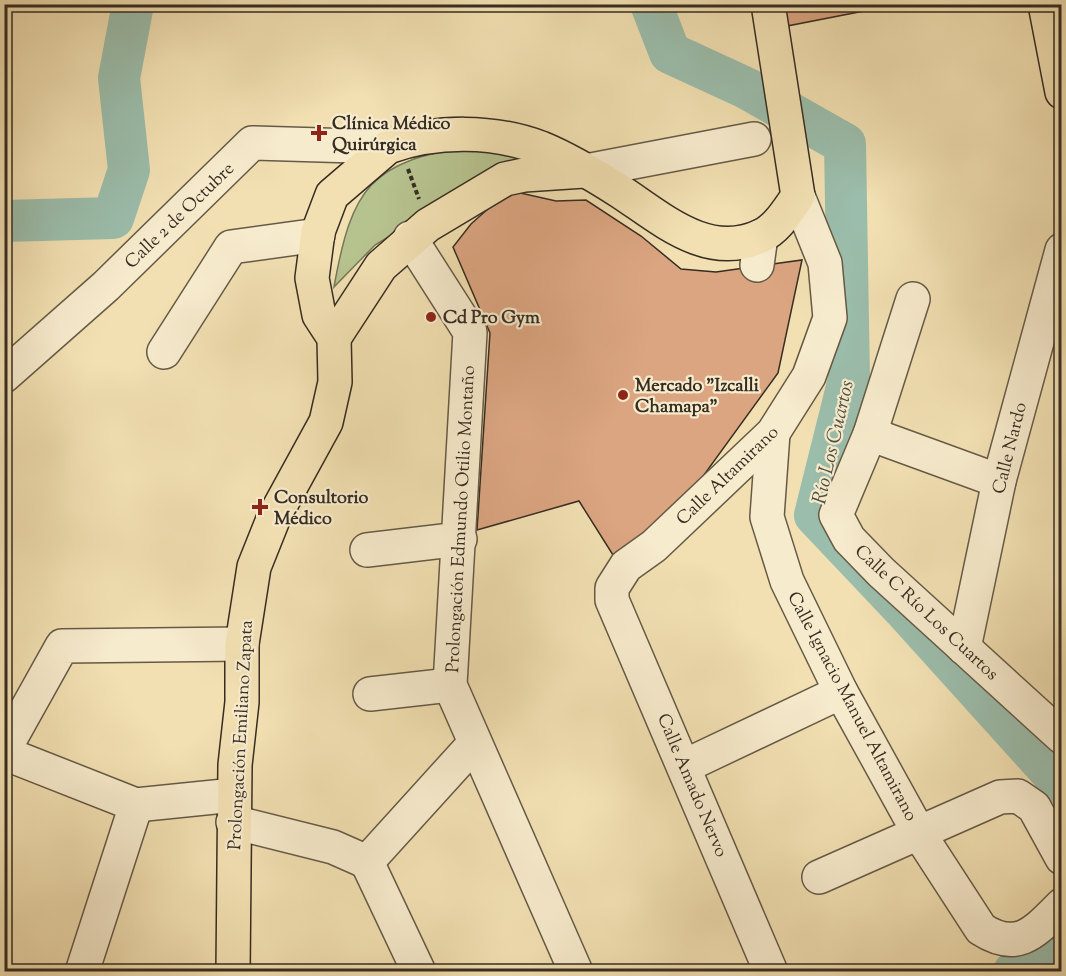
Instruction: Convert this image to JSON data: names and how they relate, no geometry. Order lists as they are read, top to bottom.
{
  "streets": {
    "main road": ["Prolongación Emiliano Zapata"],
    "street": [
      "Calle 2 de Octubre",
      "Calle Nardo",
      "Calle Altamirano",
      "Prolongación Edmundo Otilio Montaño",
      "Calle C Río Los Cuartos",
      "Calle Ignacio Manuel Altamirano",
      "Calle Amado Nervo"
    ]
  },
  "crossings": [
    ["Calle 2 de Octubre", "Prolongación Emiliano Zapata"],
    ["Calle Nardo", "Calle C Río Los Cuartos"],
    ["Calle Altamirano", "Calle Ignacio Manuel Altamirano"],
    ["Calle Altamirano", "Calle Amado Nervo"]
  ],
  "water": ["Río Los Cuartos"],
  "places": {
    "health": ["Clínica Médico Quirúrgica", "Consultorio Médico"],
    "other": ["Cd Pro Gym", "Mercado \"Izcalli Chamapa\""]
  }
}
